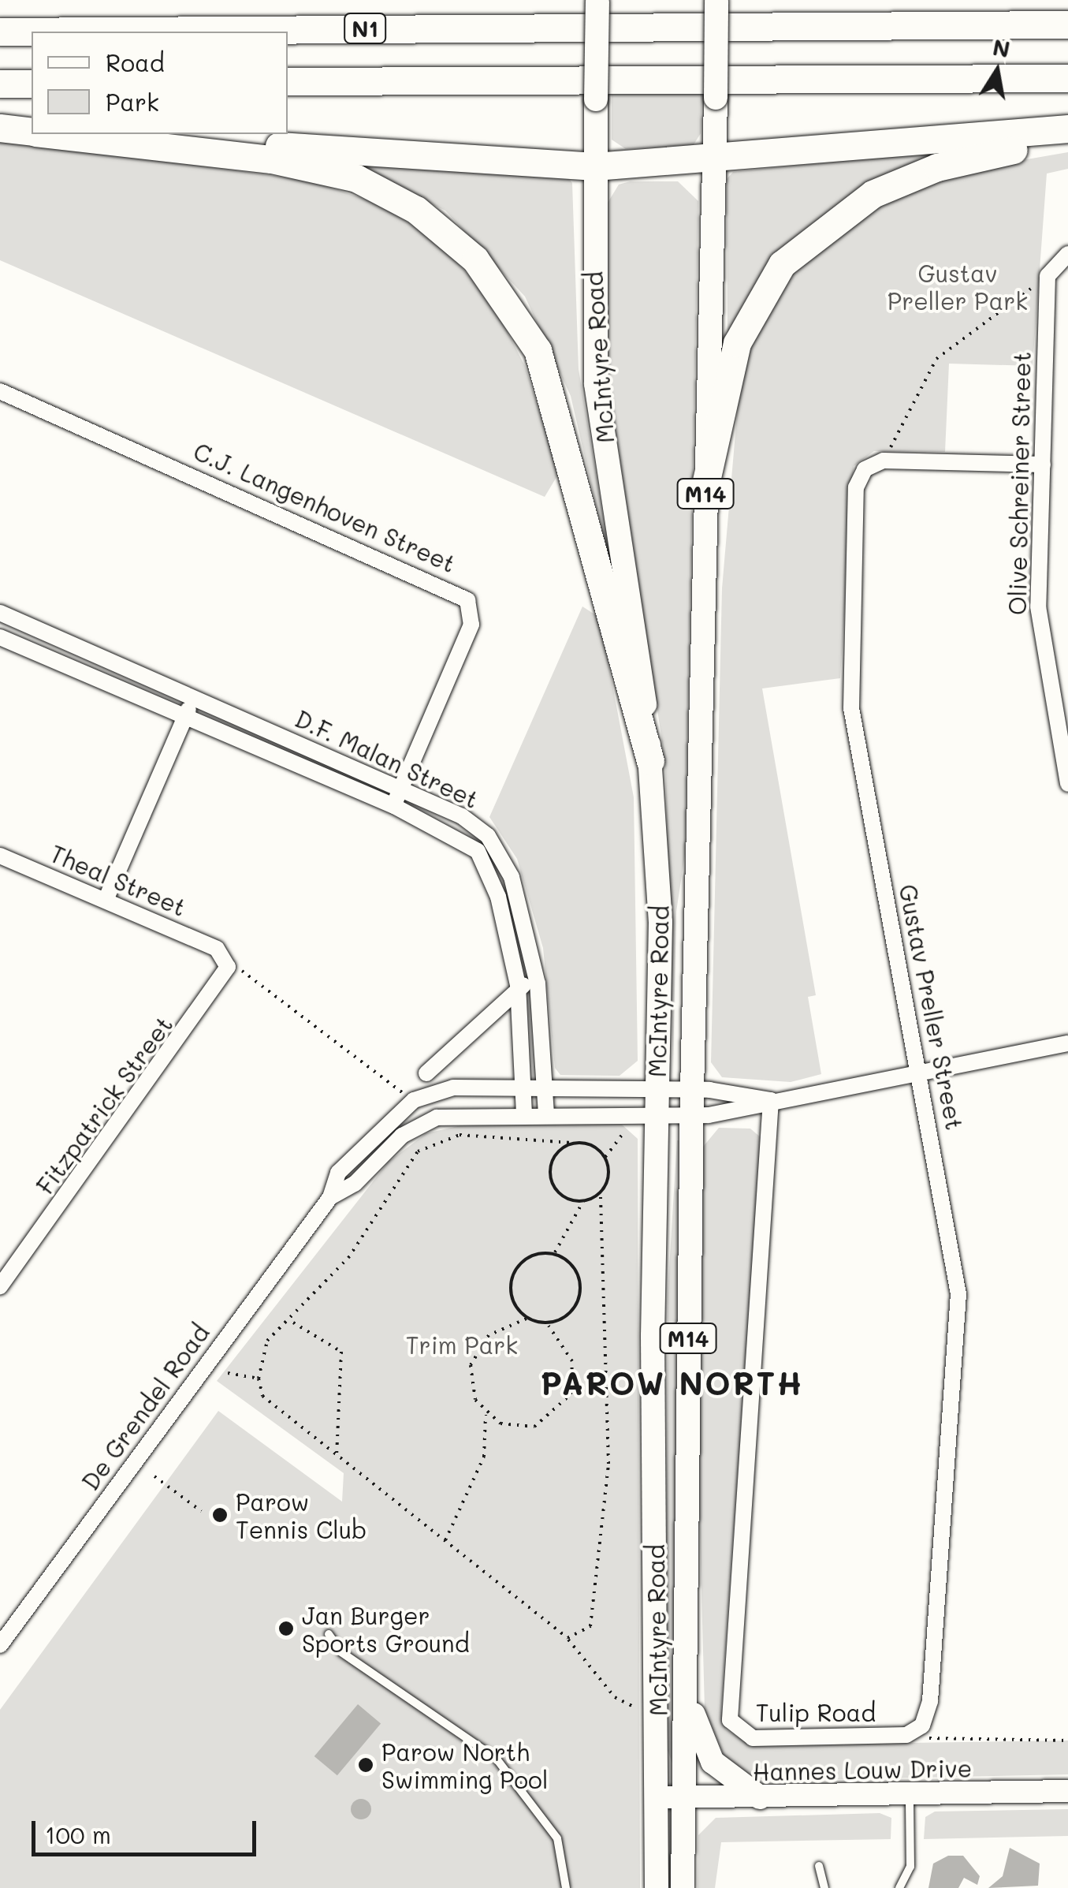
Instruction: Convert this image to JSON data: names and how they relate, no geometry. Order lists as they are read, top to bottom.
{
  "streets": {
    "highway": ["N1"],
    "main road": ["McIntyre Road", "M14"],
    "street": [
      "Olive Schreiner Street",
      "C.J. Langenhoven Street",
      "D.F. Malan Street",
      "Theal Street",
      "Gustav Preller Street",
      "Fitzpatrick Street",
      "De Grendel Road",
      "Tulip Road",
      "Hannes Louw Drive"
    ]
  },
  "crossings": [
    ["McIntyre Road", "De Grendel Road"],
    ["McIntyre Road", "Hannes Louw Drive"],
    ["C.J. Langenhoven Street", "D.F. Malan Street"],
    ["D.F. Malan Street", "De Grendel Road"],
    ["Theal Street", "Fitzpatrick Street"],
    ["Gustav Preller Street", "De Grendel Road"],
    ["Gustav Preller Street", "Tulip Road"],
    ["De Grendel Road", "Tulip Road"]
  ],
  "districts": ["PAROW NORTH"],
  "parks": ["Gustav Preller Park", "Trim Park"],
  "places": ["Parow Tennis Club", "Jan Burger Sports Ground", "Parow North Swimming Pool"],
  "legend": ["Road", "Park"],
  "scale_bar": "100 m",
  "north": "top"
}
